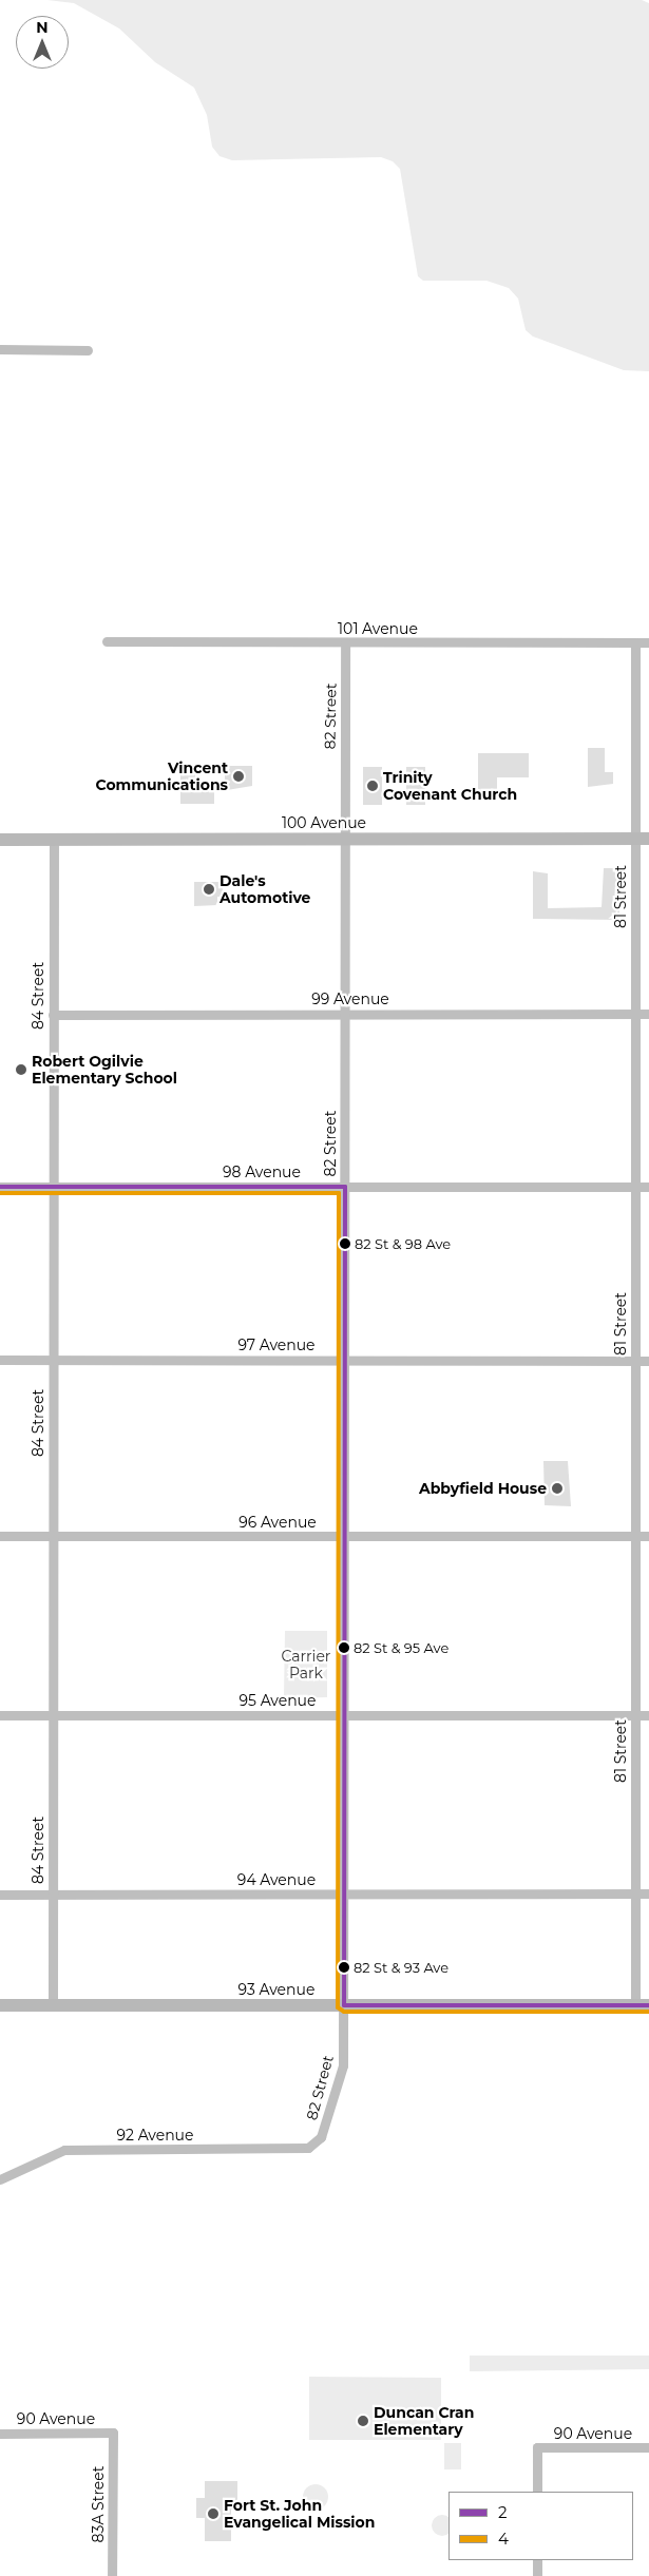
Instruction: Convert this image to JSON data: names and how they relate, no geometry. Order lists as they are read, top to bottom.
{
  "streets": {
    "main road": ["100 Avenue", "93 Avenue"],
    "street": [
      "101 Avenue",
      "82 Street",
      "81 Street",
      "84 Street",
      "99 Avenue",
      "98 Avenue",
      "97 Avenue",
      "96 Avenue",
      "95 Avenue",
      "94 Avenue",
      "92 Avenue",
      "90 Avenue",
      "83A Street"
    ]
  },
  "crossings": [
    ["101 Avenue", "82 Street"],
    ["101 Avenue", "81 Street"],
    ["82 Street", "100 Avenue"],
    ["82 Street", "99 Avenue"],
    ["82 Street", "98 Avenue"],
    ["82 Street", "97 Avenue"],
    ["82 Street", "96 Avenue"],
    ["82 Street", "95 Avenue"],
    ["82 Street", "94 Avenue"],
    ["82 Street", "93 Avenue"],
    ["82 Street", "92 Avenue"],
    ["100 Avenue", "81 Street"],
    ["100 Avenue", "84 Street"],
    ["81 Street", "99 Avenue"],
    ["81 Street", "98 Avenue"],
    ["81 Street", "97 Avenue"],
    ["81 Street", "96 Avenue"],
    ["81 Street", "95 Avenue"],
    ["81 Street", "94 Avenue"],
    ["81 Street", "93 Avenue"],
    ["84 Street", "99 Avenue"],
    ["84 Street", "98 Avenue"],
    ["84 Street", "97 Avenue"],
    ["84 Street", "96 Avenue"],
    ["84 Street", "95 Avenue"],
    ["84 Street", "94 Avenue"],
    ["84 Street", "93 Avenue"],
    ["90 Avenue", "83A Street"]
  ],
  "parks": ["Carrier Park"],
  "places": [
    "Vincent Communications",
    "Trinity Covenant Church",
    "Dale's Automotive",
    "Robert Ogilvie Elementary School",
    "82 St & 98 Ave",
    "Abbyfield House",
    "82 St & 95 Ave",
    "82 St & 93 Ave",
    "Duncan Cran Elementary",
    "Fort St. John Evangelical Mission"
  ],
  "lines": ["transit line 2", "transit line 4"],
  "legend": ["2", "4"],
  "north": "top"
}
